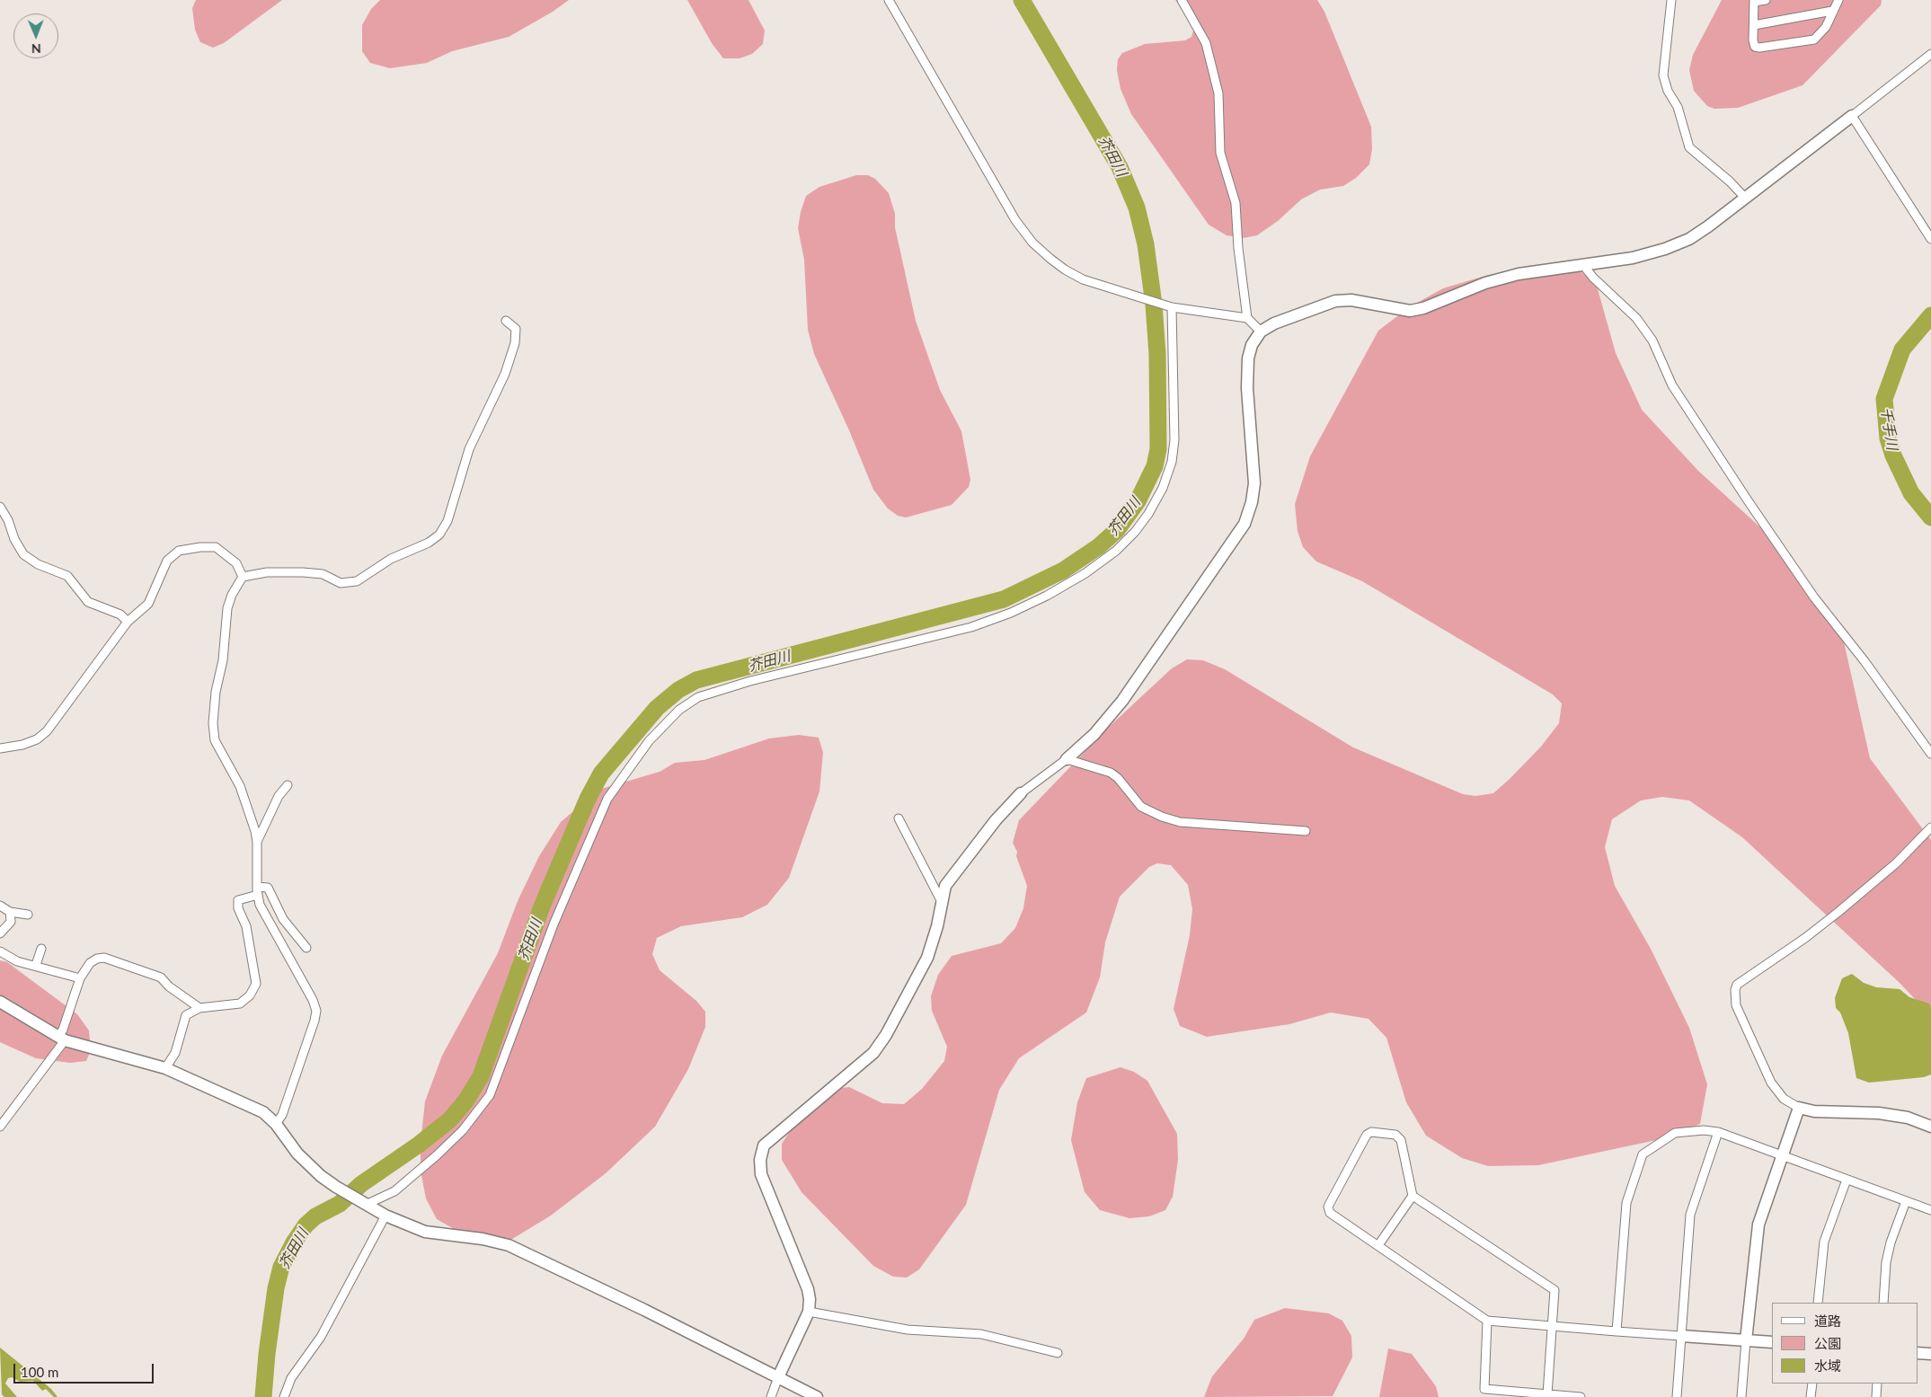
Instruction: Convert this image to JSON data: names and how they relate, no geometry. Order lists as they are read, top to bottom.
{
  "water": ["芥田川", "千手川"],
  "legend": ["道路", "公園", "水域"],
  "scale_bar": "100 m",
  "north": "bottom"
}
